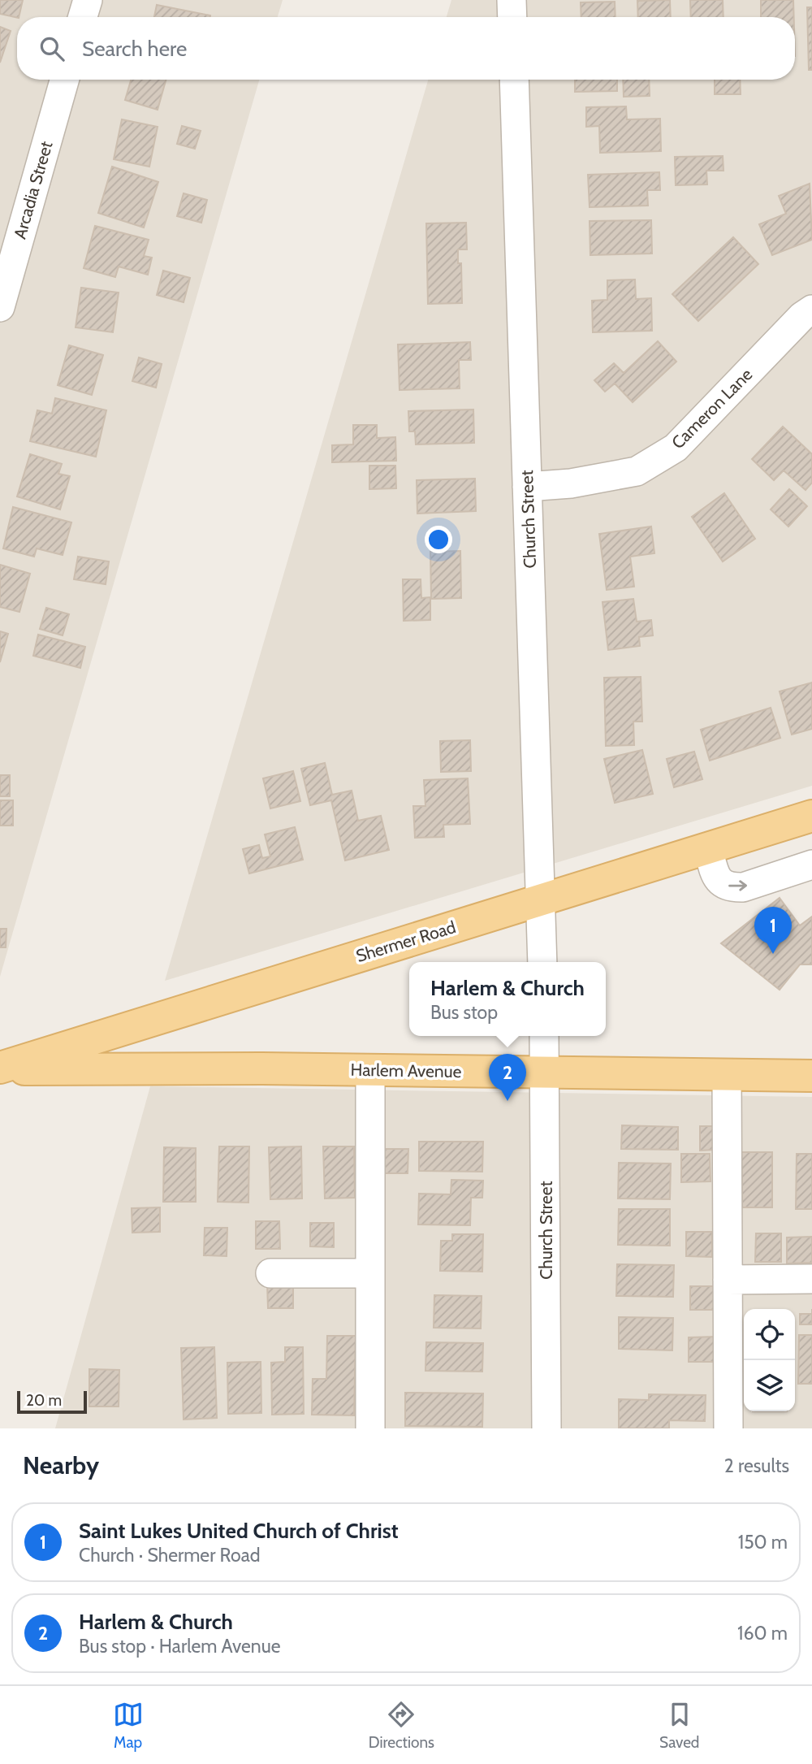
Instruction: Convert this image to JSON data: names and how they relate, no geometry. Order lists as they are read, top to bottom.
{
  "streets": {
    "main road": ["Shermer Road", "Harlem Avenue"],
    "street": ["Arcadia Street", "Cameron Lane", "Church Street"]
  },
  "crossings": [
    ["Cameron Lane", "Church Street"],
    ["Church Street", "Shermer Road"],
    ["Church Street", "Harlem Avenue"],
    ["Shermer Road", "Harlem Avenue"]
  ],
  "scale_bar": "20 m",
  "page": {
    "search": "Search here",
    "pins": ["1", "2"],
    "popup": ["Harlem & Church", "Bus stop"],
    "scale": "20 m",
    "heading": ["Nearby", "2 results"],
    "list": [
      {
        "mark": "1",
        "name": "Saint Lukes United Church of Christ",
        "note": "Church · Shermer Road",
        "value": "150 m"
      },
      {
        "mark": "2",
        "name": "Harlem & Church",
        "note": "Bus stop · Harlem Avenue",
        "value": "160 m"
      }
    ],
    "nav": ["Map", "Directions", "Saved"]
  }
}
